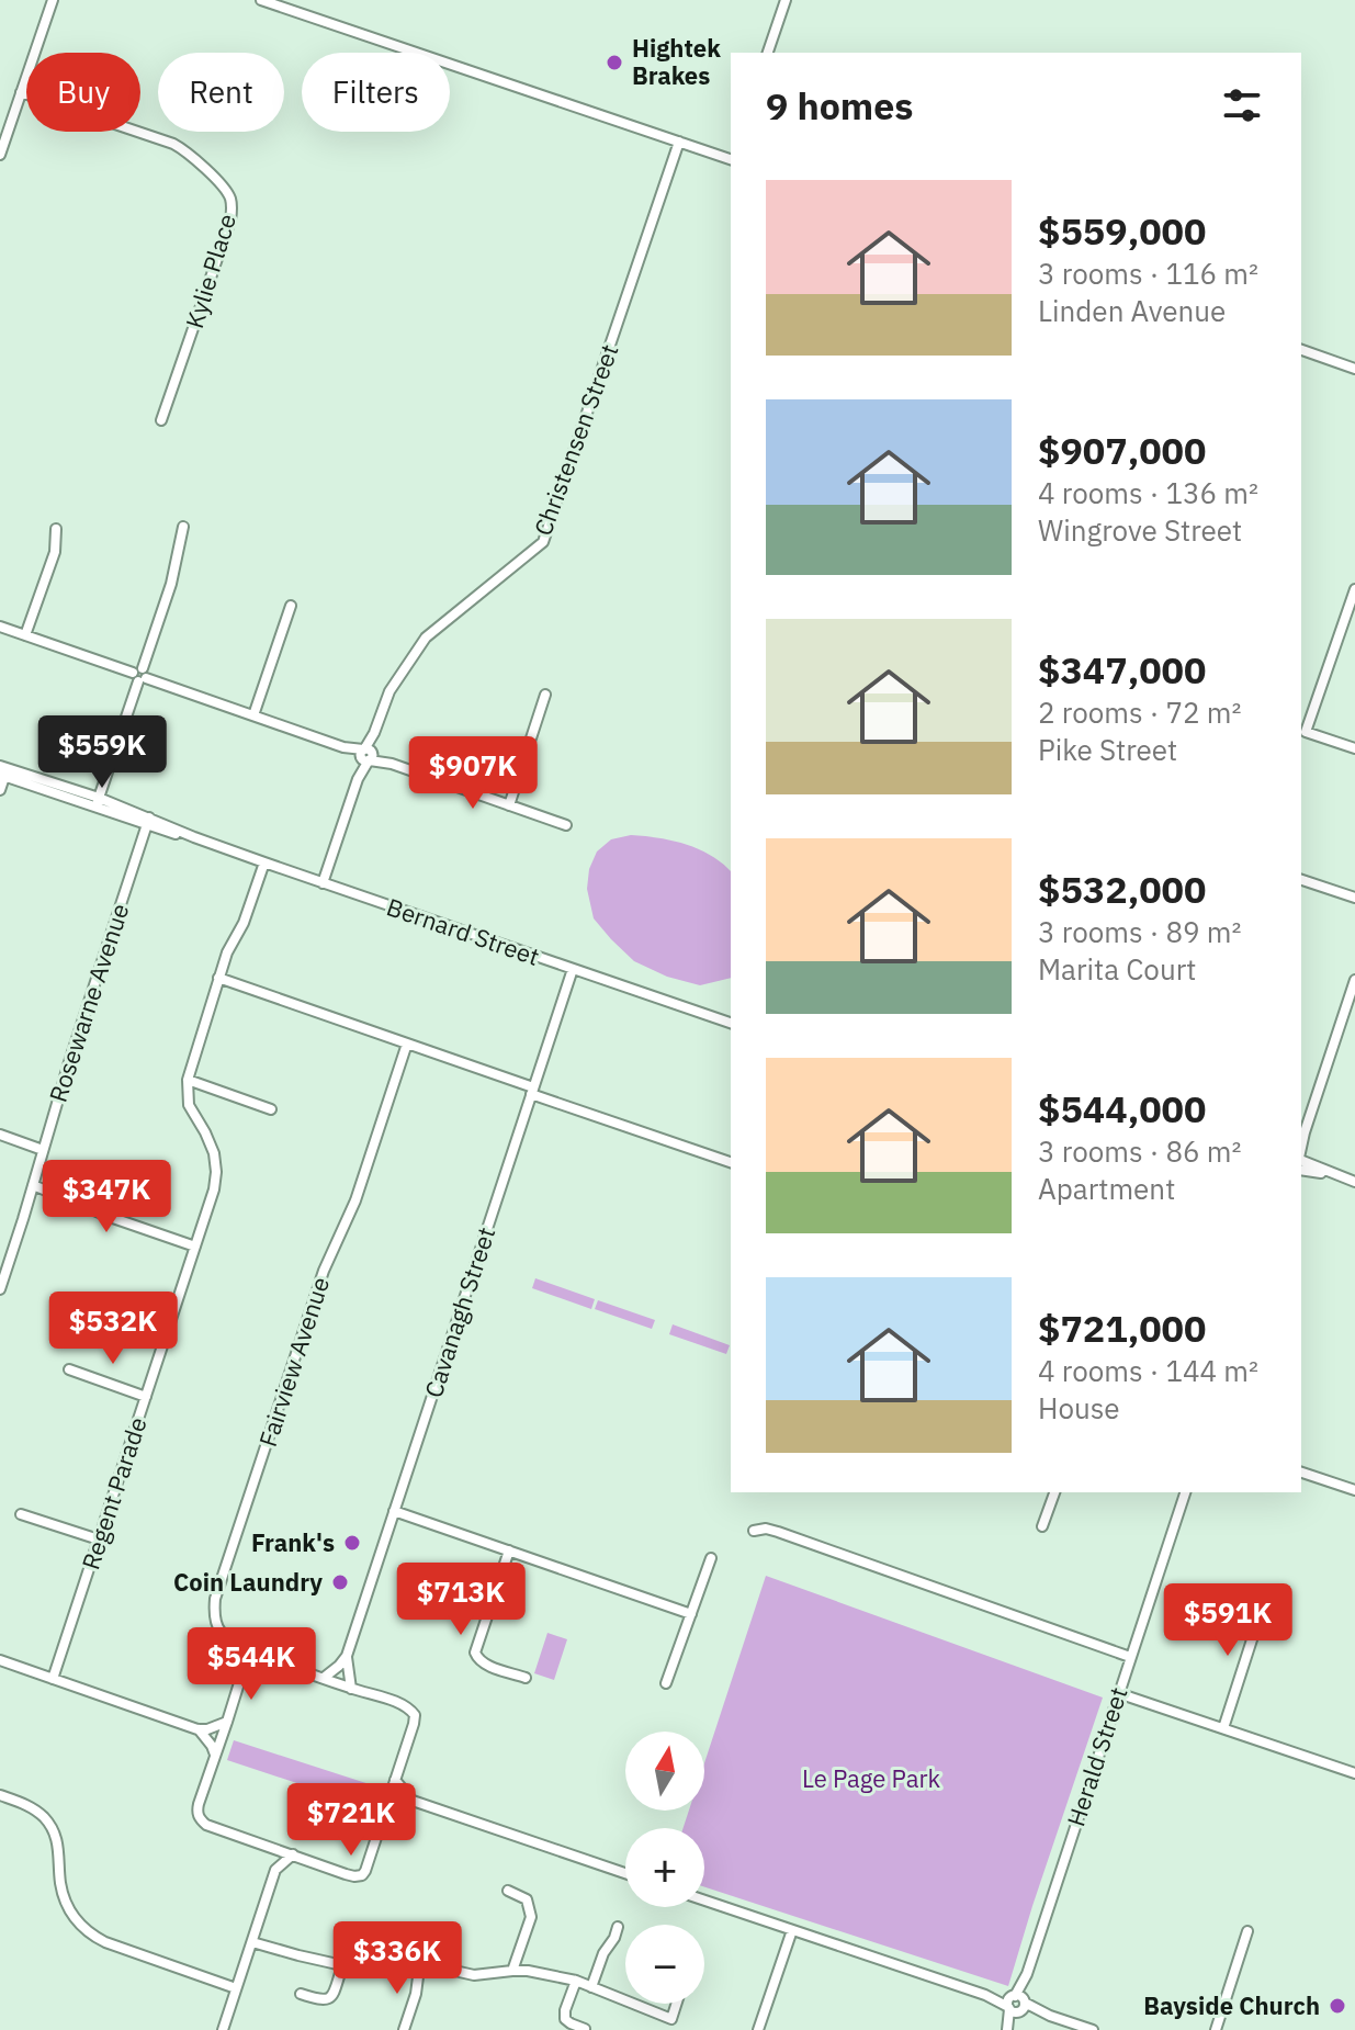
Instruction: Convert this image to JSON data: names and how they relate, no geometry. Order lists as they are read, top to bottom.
{
  "streets": {
    "street": [
      "Kylie Place",
      "Christensen Street",
      "Bernard Street",
      "Rosewarne Avenue",
      "Cavanagh Street",
      "Fairview Avenue",
      "Regent Parade",
      "Herald Street"
    ]
  },
  "crossings": [
    ["Christensen Street", "Bernard Street"],
    ["Bernard Street", "Rosewarne Avenue"],
    ["Bernard Street", "Cavanagh Street"]
  ],
  "parks": ["Le Page Park"],
  "places": [
    "Hightek Brakes",
    "Frank's",
    "Coin Laundry",
    "Bayside Church"
  ],
  "north": "top",
  "page": {
    "chip": ["Buy", "Rent", "Filters"],
    "heading": "9 homes",
    "list": [
      {
        "name": "$559,000",
        "note": "3 rooms · 116 m² · Linden Avenue"
      },
      {
        "name": "$907,000",
        "note": "4 rooms · 136 m² · Wingrove Street"
      },
      {
        "name": "$347,000",
        "note": "2 rooms · 72 m² · Pike Street"
      },
      {
        "name": "$532,000",
        "note": "3 rooms · 89 m² · Marita Court"
      },
      {
        "name": "$544,000",
        "note": "3 rooms · 86 m² · Apartment"
      },
      {
        "name": "$721,000",
        "note": "4 rooms · 144 m² · House"
      }
    ],
    "price": [
      "$559K",
      "$907K",
      "$347K",
      "$532K",
      "$713K",
      "$591K",
      "$544K",
      "$721K",
      "$336K"
    ],
    "map_buttons": ["+", "−"]
  }
}
